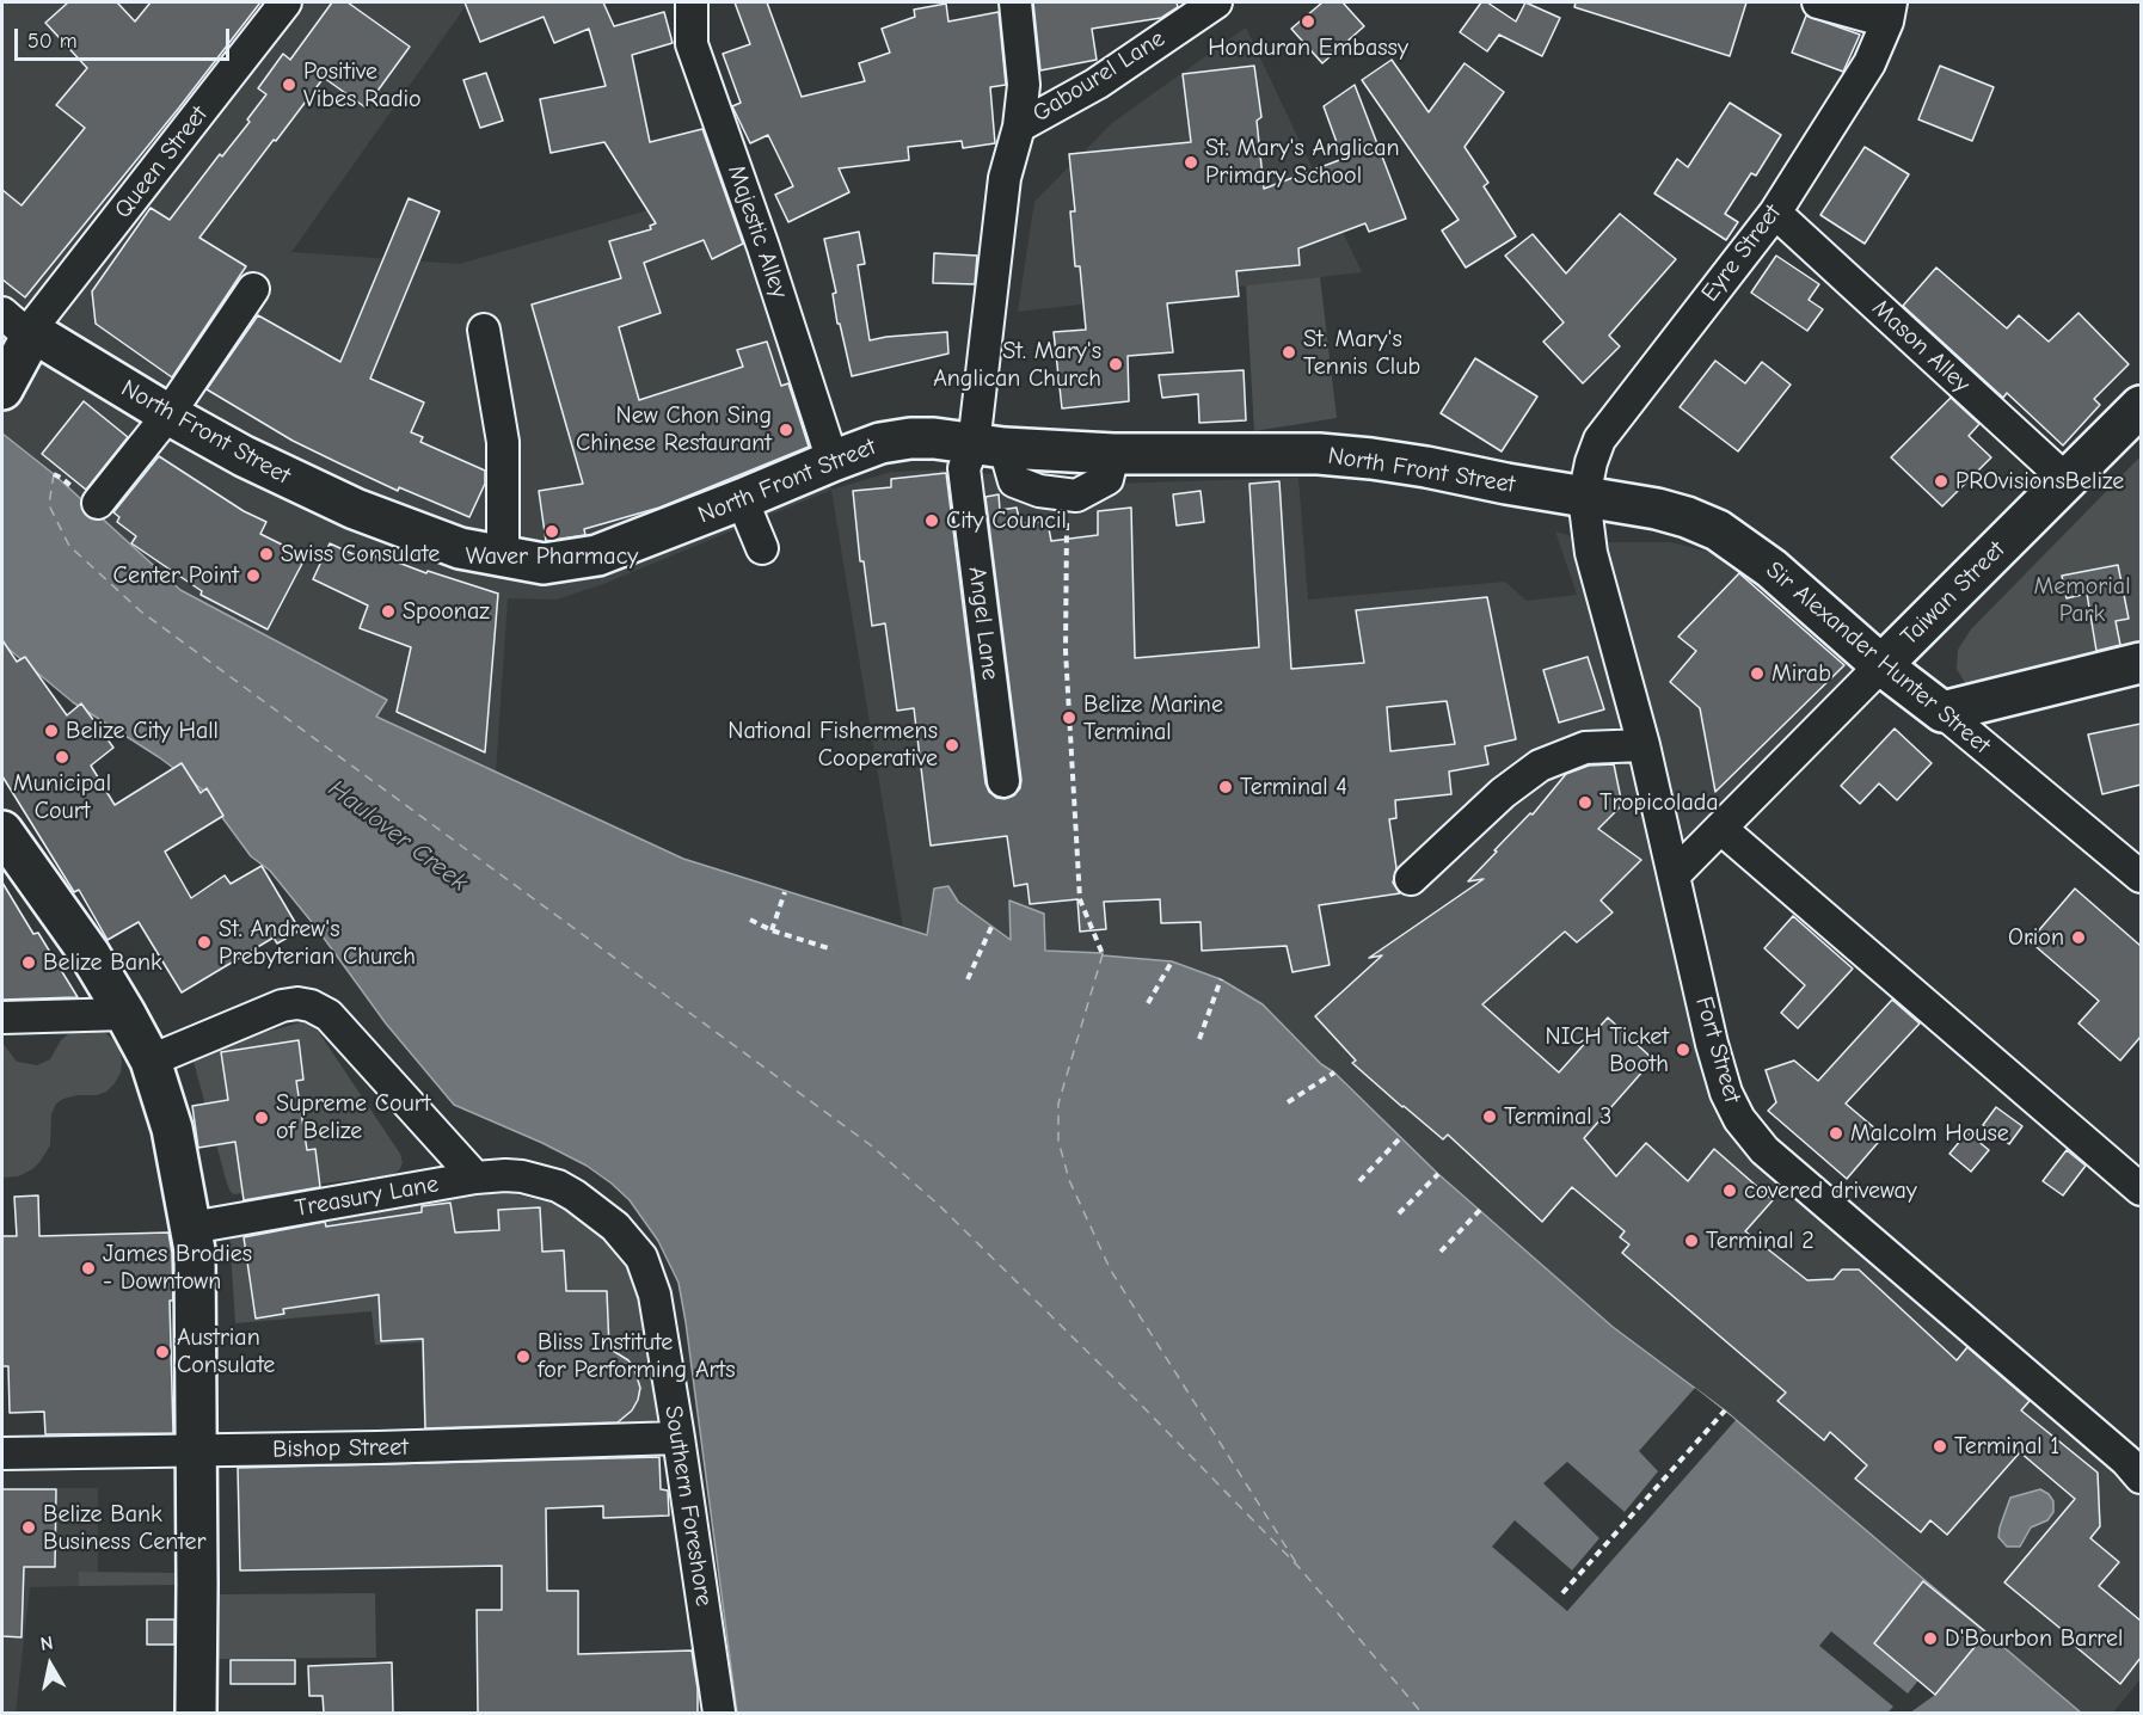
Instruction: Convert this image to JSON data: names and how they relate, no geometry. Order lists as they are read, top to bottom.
{
  "streets": {
    "main road": [
      "Queen Street",
      "North Front Street",
      "Taiwan Street",
      "Sir Alexander Hunter Street"
    ],
    "street": [
      "Gabourel Lane",
      "Majestic Alley",
      "Eyre Street",
      "Mason Alley",
      "Angel Lane",
      "Fort Street",
      "Treasury Lane",
      "Bishop Street",
      "Southern Foreshore"
    ]
  },
  "crossings": [
    ["Gabourel Lane", "Angel Lane"],
    ["Queen Street", "North Front Street"],
    ["Majestic Alley", "North Front Street"],
    ["Eyre Street", "Mason Alley"],
    ["Eyre Street", "North Front Street"],
    ["Eyre Street", "Sir Alexander Hunter Street"],
    ["Eyre Street", "Fort Street"],
    ["Mason Alley", "Taiwan Street"],
    ["North Front Street", "Angel Lane"],
    ["North Front Street", "Sir Alexander Hunter Street"],
    ["North Front Street", "Fort Street"],
    ["Taiwan Street", "Sir Alexander Hunter Street"],
    ["Taiwan Street", "Fort Street"],
    ["Sir Alexander Hunter Street", "Fort Street"],
    ["Treasury Lane", "Southern Foreshore"],
    ["Bishop Street", "Southern Foreshore"]
  ],
  "water": ["Haulover Creek"],
  "parks": ["Memorial Park"],
  "places": [
    "Honduran Embassy",
    "Positive Vibes Radio",
    "St. Mary's Anglican Primary School",
    "St. Mary's Tennis Club",
    "St. Mary's Anglican Church",
    "New Chon Sing Chinese Restaurant",
    "PROvisionsBelize",
    "City Council",
    "Waver Pharmacy",
    "Swiss Consulate",
    "Center Point",
    "Spoonaz",
    "Mirab",
    "Belize Marine Terminal",
    "Belize City Hall",
    "National Fishermens Cooperative",
    "Municipal Court",
    "Terminal 4",
    "Tropicolada",
    "Orion",
    "St. Andrew's Prebyterian Church",
    "Belize Bank",
    "NICH Ticket Booth",
    "Terminal 3",
    "Supreme Court of Belize",
    "Malcolm House",
    "covered driveway",
    "Terminal 2",
    "James Brodies - Downtown",
    "Austrian Consulate",
    "Bliss Institute for Performing Arts",
    "Terminal 1",
    "Belize Bank Business Center",
    "D'Bourbon Barrel"
  ],
  "scale_bar": "50 m",
  "north": "top"
}
